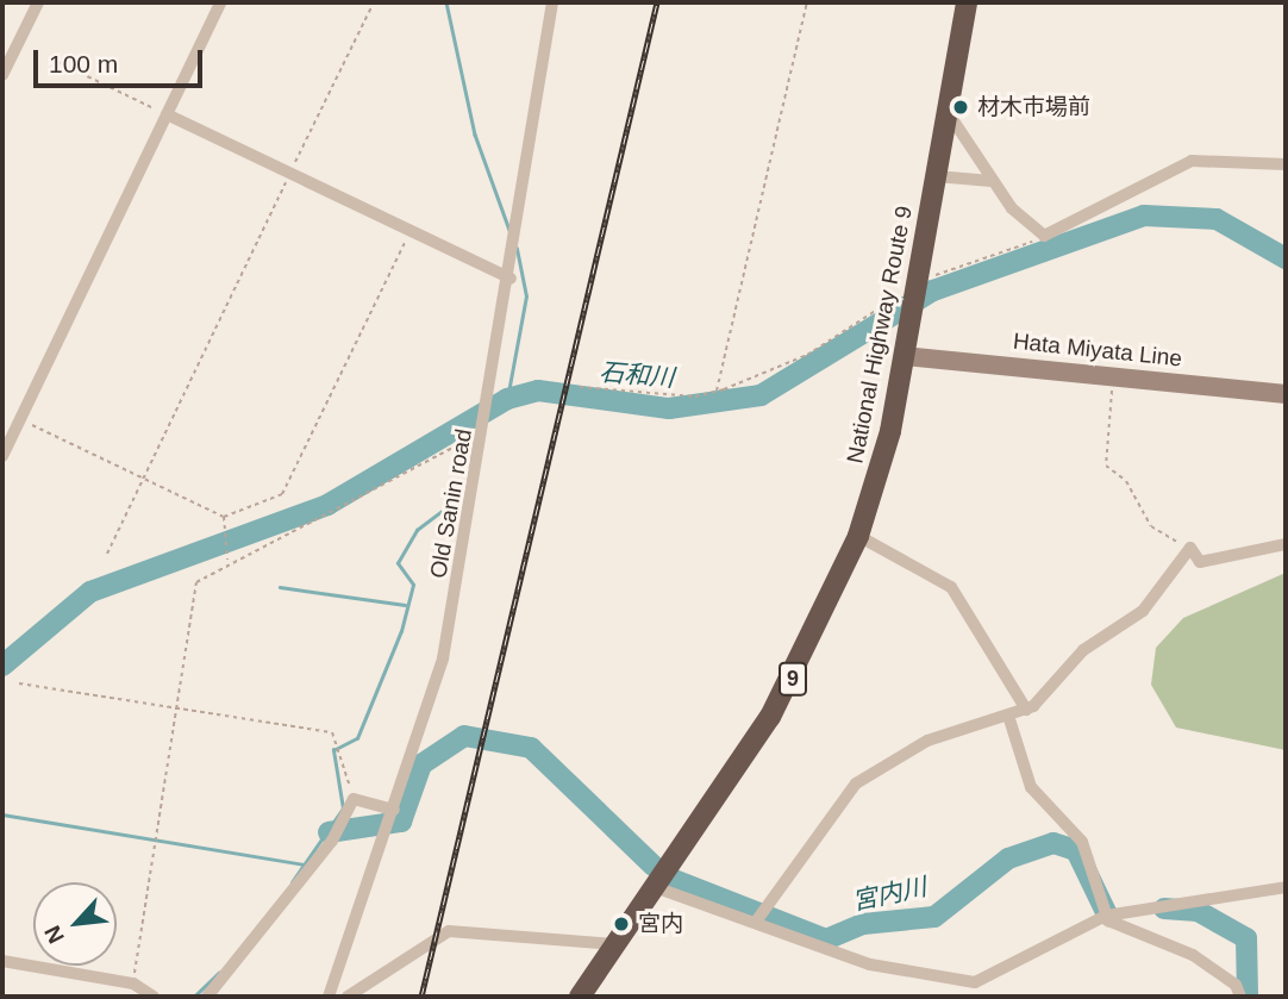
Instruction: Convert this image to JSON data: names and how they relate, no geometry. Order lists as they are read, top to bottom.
{
  "streets": {
    "highway": ["National Highway Route 9", "9"],
    "main road": ["Hata Miyata Line"],
    "street": ["Old Sanin road"]
  },
  "crossings": [
    ["National Highway Route 9", "Hata Miyata Line"]
  ],
  "water": ["石和川", "宮内川"],
  "places": ["材木市場前", "宮内"],
  "scale_bar": "100 m",
  "north": "bottom left"
}
